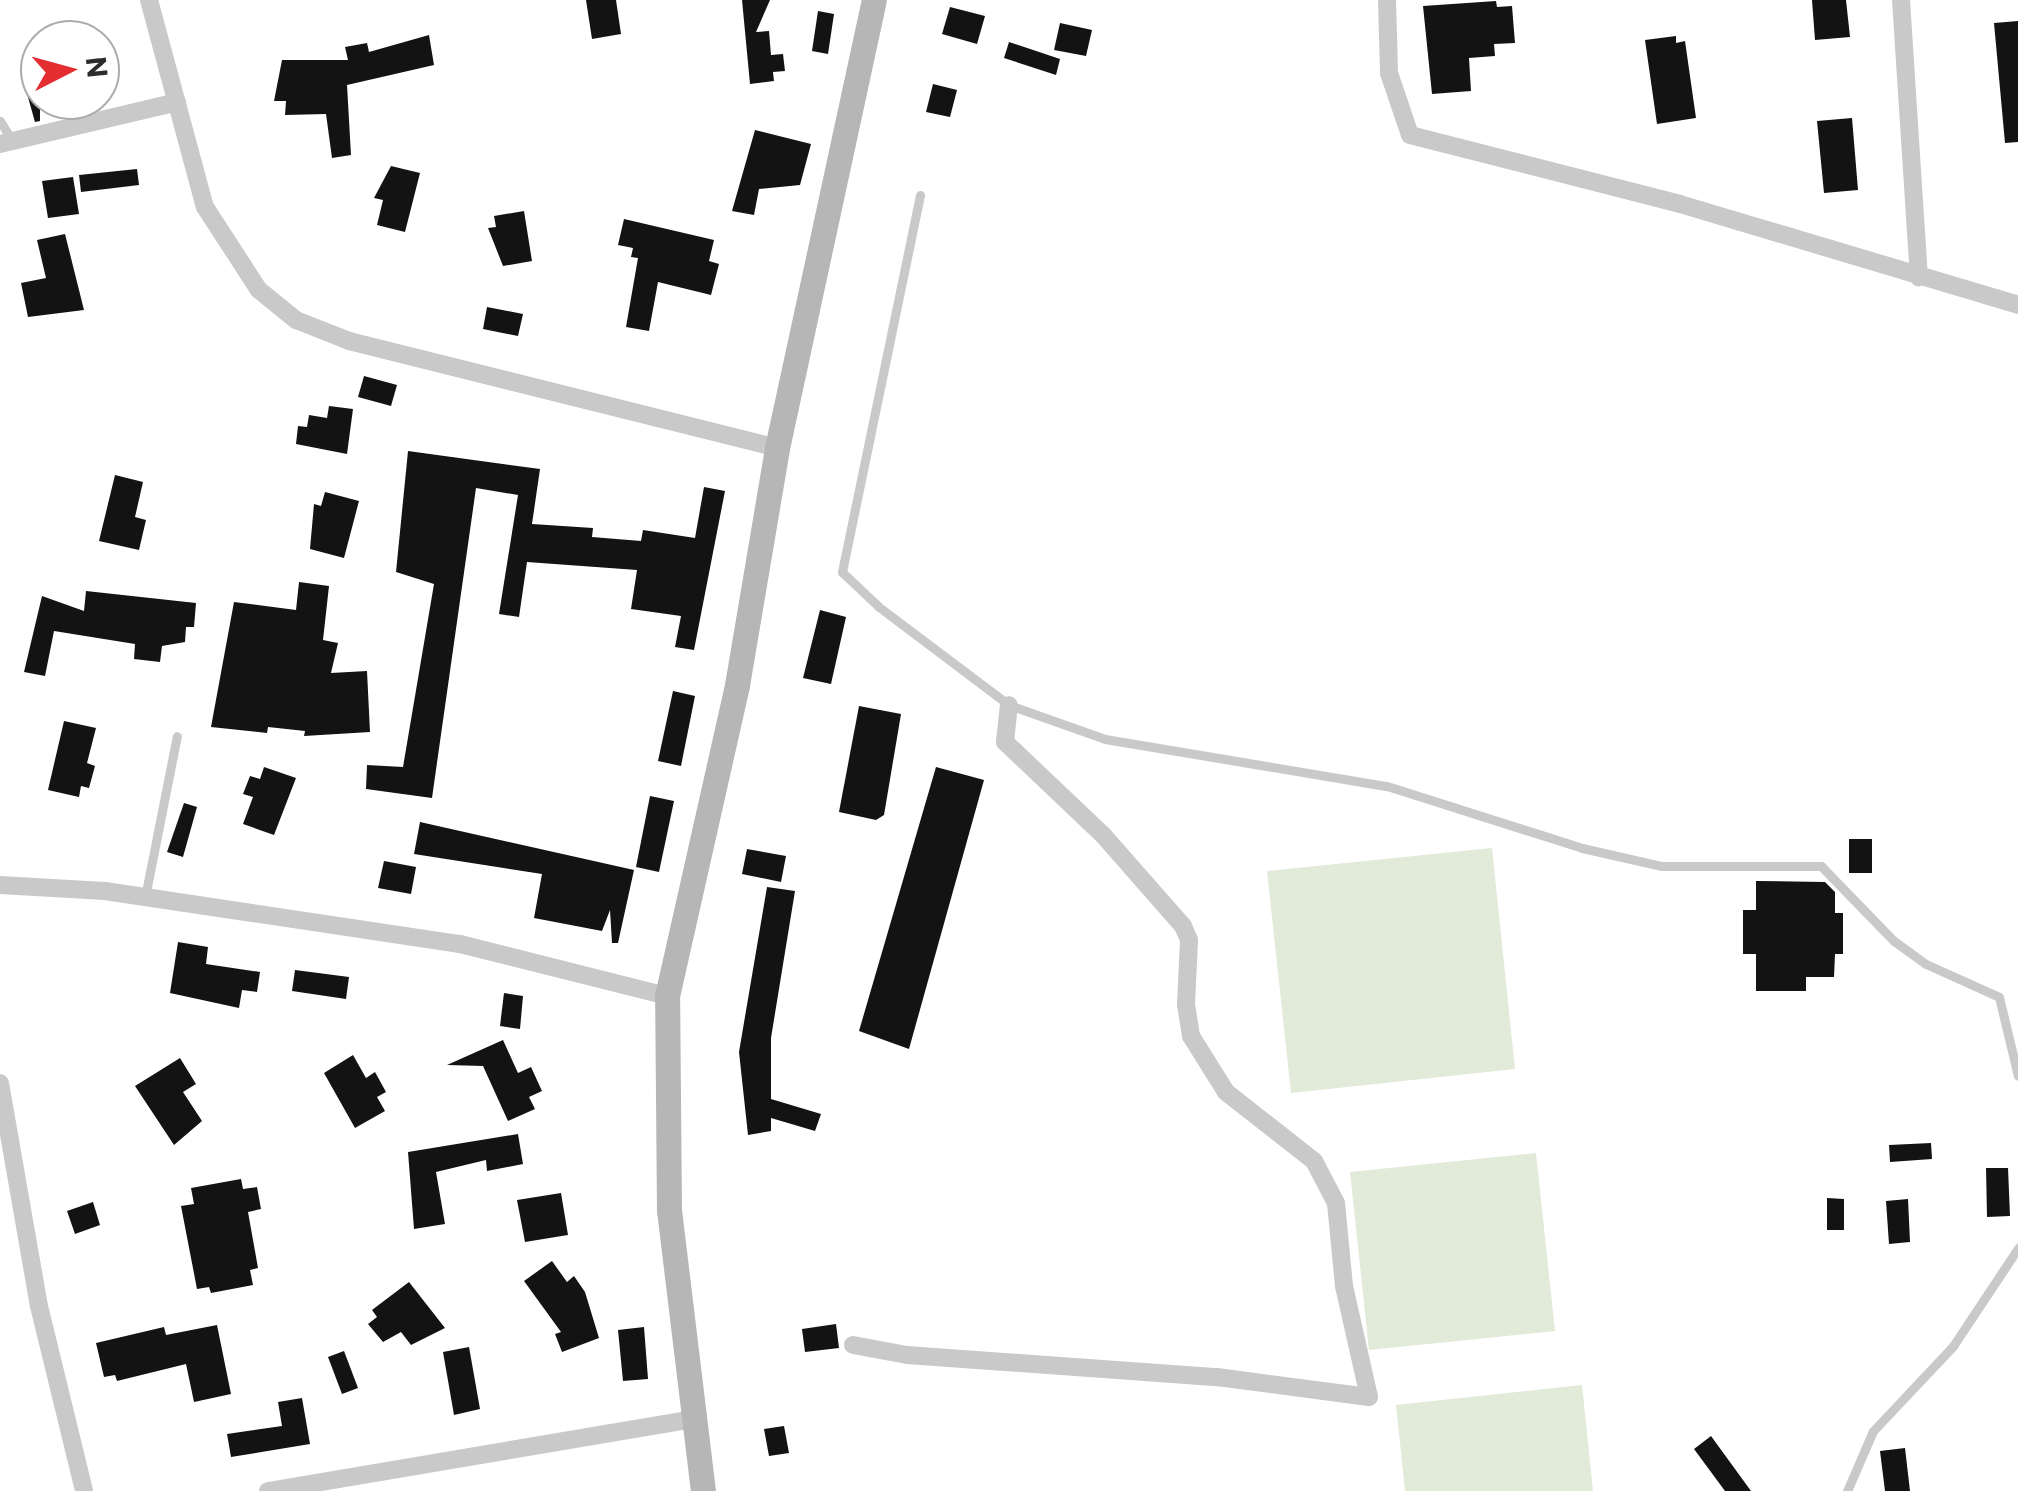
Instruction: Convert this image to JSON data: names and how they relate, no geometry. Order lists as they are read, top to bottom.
{
  "north": "right"
}
